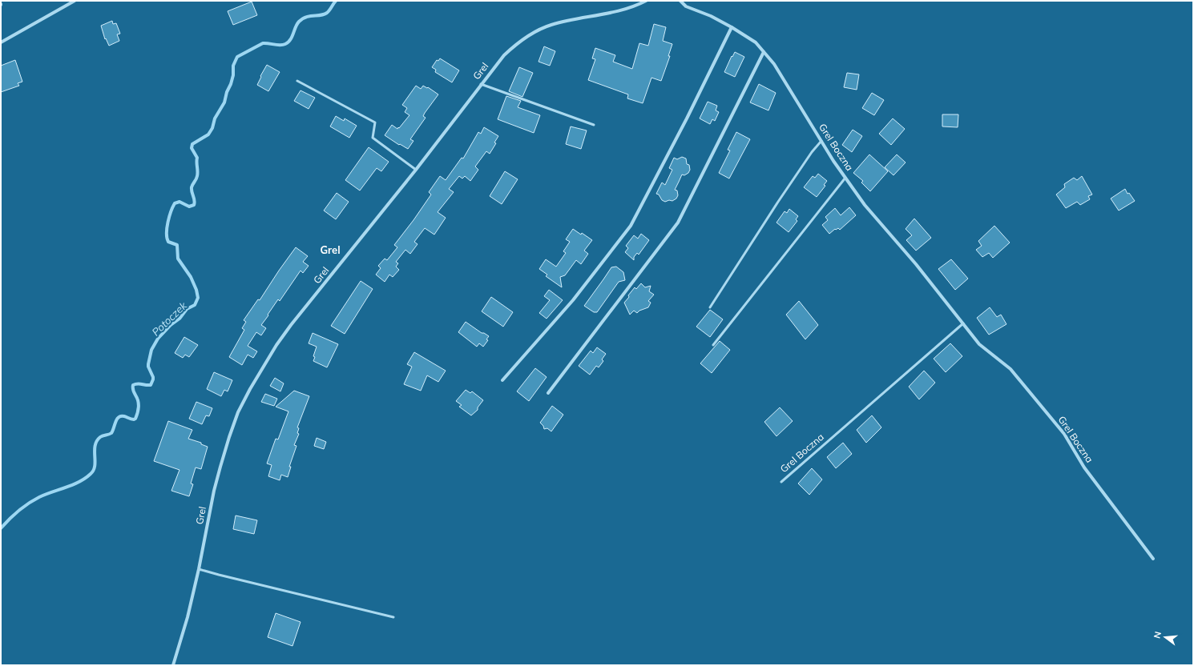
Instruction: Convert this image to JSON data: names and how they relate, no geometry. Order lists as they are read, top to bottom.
{
  "streets": {
    "street": ["Grel", "Grel Boczna"]
  },
  "districts": ["Grel"],
  "water": ["Potoczek"],
  "north": "left"
}
